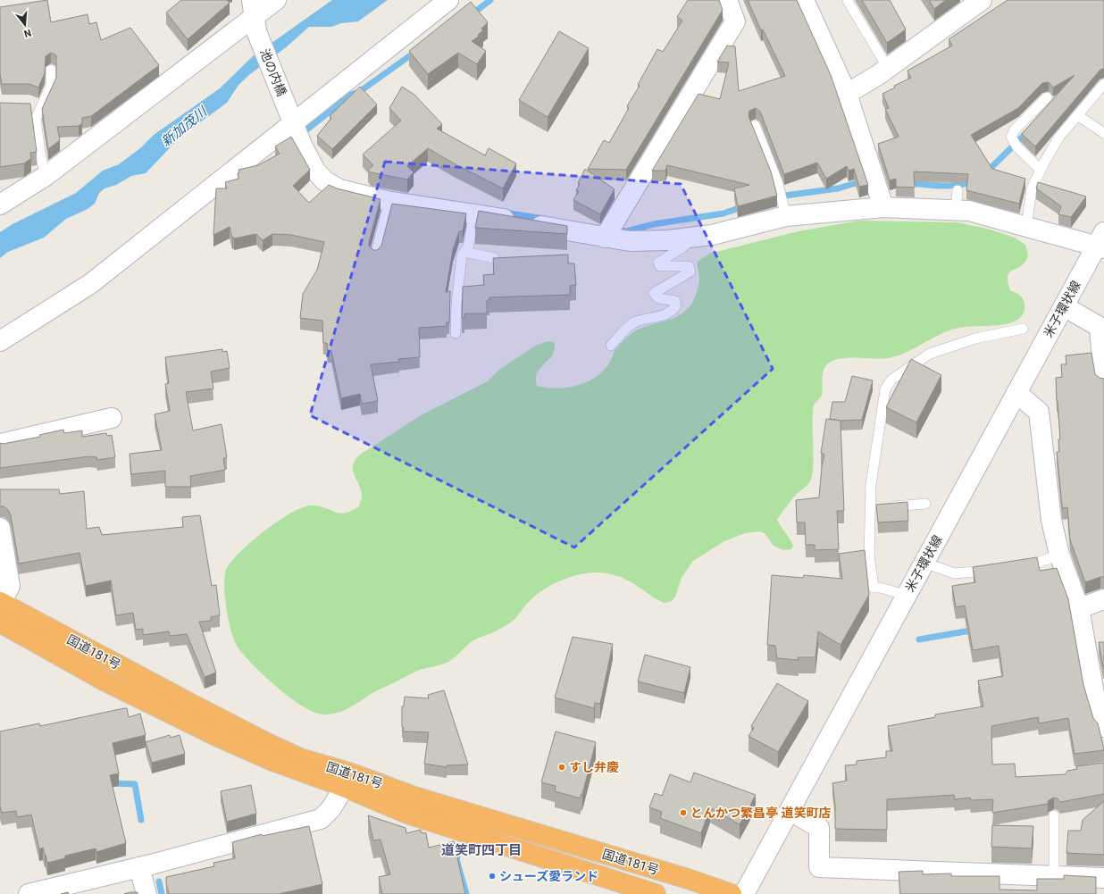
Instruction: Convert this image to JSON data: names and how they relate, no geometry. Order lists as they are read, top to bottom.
{
  "streets": {
    "highway": ["国道181号"],
    "street": ["池の内橋", "米子環状線"]
  },
  "crossings": [
    ["池の内橋", "米子環状線"]
  ],
  "districts": ["道笑町四丁目"],
  "water": ["新加茂川"],
  "places": ["すし弁慶", "とんかつ繁昌亭 道笑町店", "シューズ愛ランド"],
  "north": "bottom"
}
